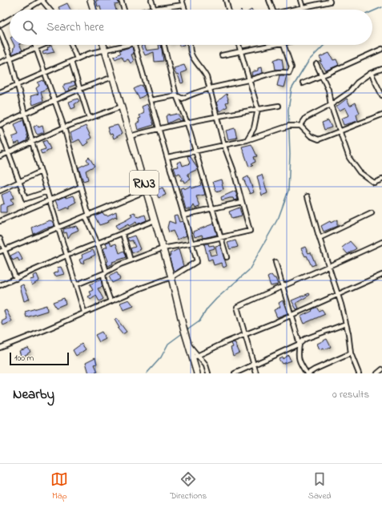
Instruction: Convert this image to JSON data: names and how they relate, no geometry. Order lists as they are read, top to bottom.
{
  "streets": {
    "highway": ["RN3"]
  },
  "scale_bar": "100 m",
  "page": {
    "search": "Search here",
    "scale": "100 m",
    "heading": ["Nearby", "0 results"],
    "nav": ["Map", "Directions", "Saved"]
  }
}
